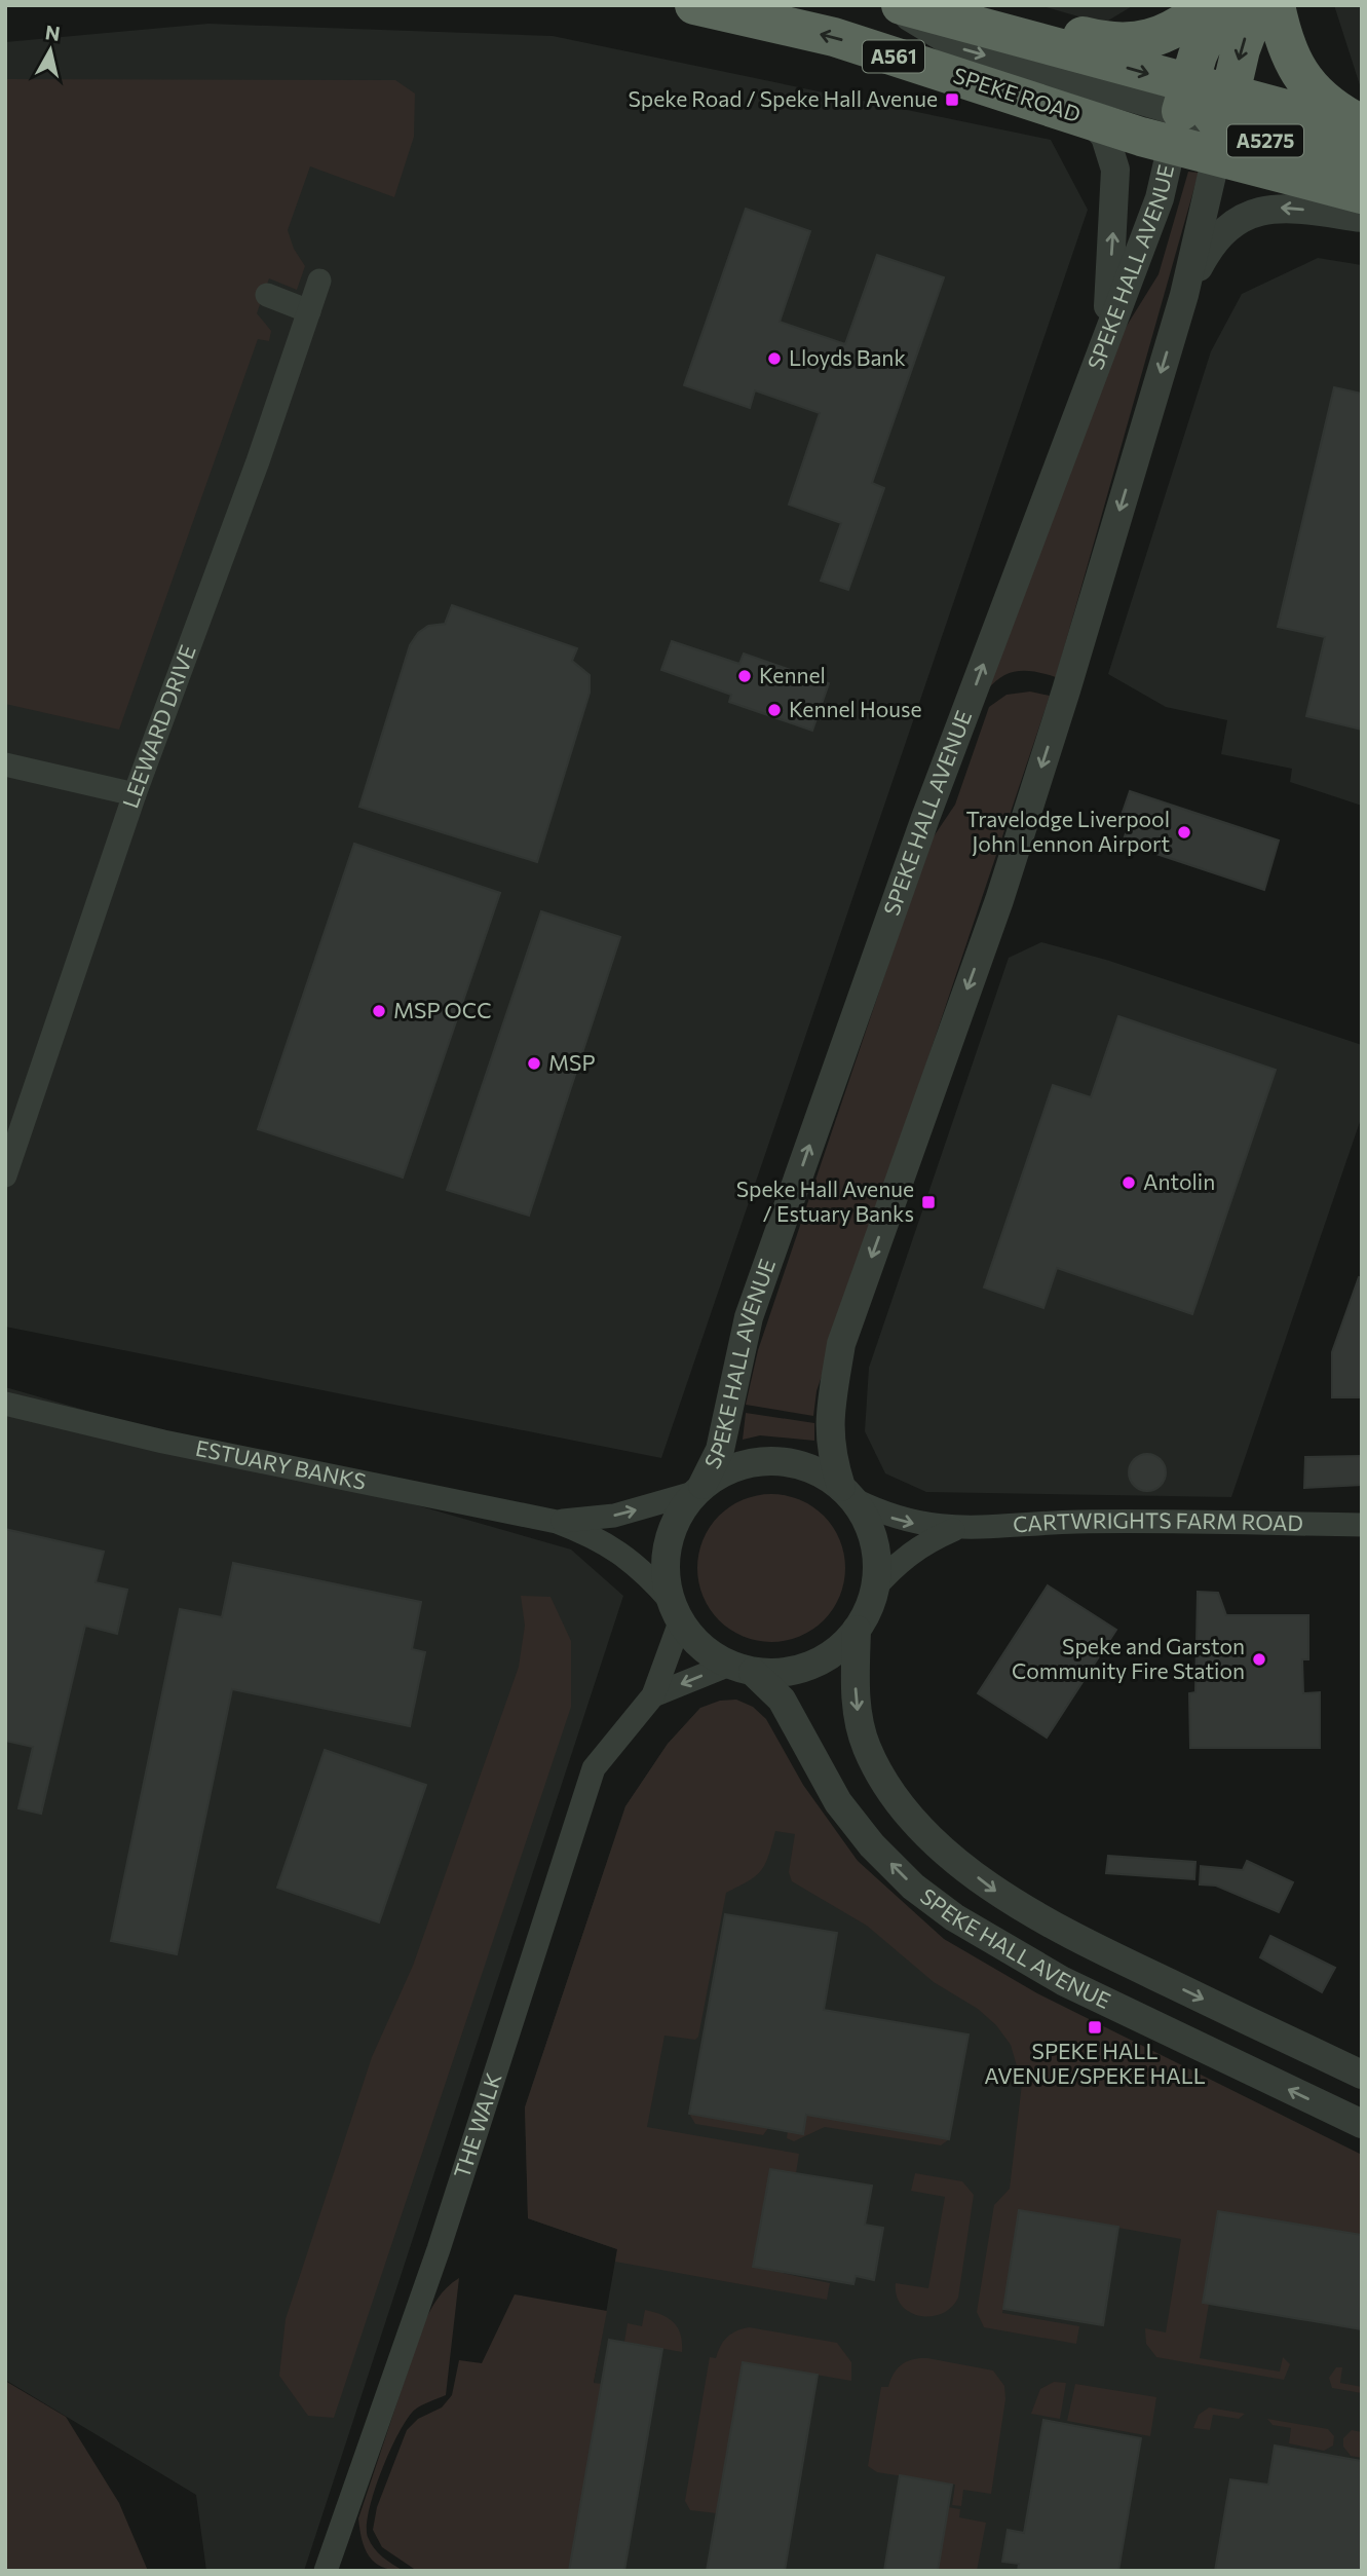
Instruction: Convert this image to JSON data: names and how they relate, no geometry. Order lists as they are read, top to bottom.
{
  "streets": {
    "highway": ["A561", "SPEKE ROAD", "A5275"],
    "street": [
      "SPEKE HALL AVENUE",
      "LEEWARD DRIVE",
      "ESTUARY BANKS",
      "CARTWRIGHTS FARM ROAD",
      "THE WALK"
    ]
  },
  "crossings": [
    ["A561", "SPEKE ROAD"],
    ["A561", "A5275"],
    ["A561", "SPEKE HALL AVENUE"],
    ["SPEKE ROAD", "A5275"],
    ["SPEKE ROAD", "SPEKE HALL AVENUE"],
    ["A5275", "SPEKE HALL AVENUE"],
    ["SPEKE HALL AVENUE", "ESTUARY BANKS"],
    ["SPEKE HALL AVENUE", "CARTWRIGHTS FARM ROAD"],
    ["SPEKE HALL AVENUE", "THE WALK"],
    ["ESTUARY BANKS", "CARTWRIGHTS FARM ROAD"],
    ["ESTUARY BANKS", "THE WALK"],
    ["CARTWRIGHTS FARM ROAD", "THE WALK"]
  ],
  "places": {
    "transit": ["Speke Road / Speke Hall Avenue", "Speke Hall Avenue / Estuary Banks", "SPEKE HALL AVENUE/SPEKE HALL"],
    "other": [
      "Lloyds Bank",
      "Kennel",
      "Kennel House",
      "Travelodge Liverpool John Lennon Airport",
      "MSP OCC",
      "MSP",
      "Antolin",
      "Speke and Garston Community Fire Station"
    ]
  },
  "north": "top"
}
